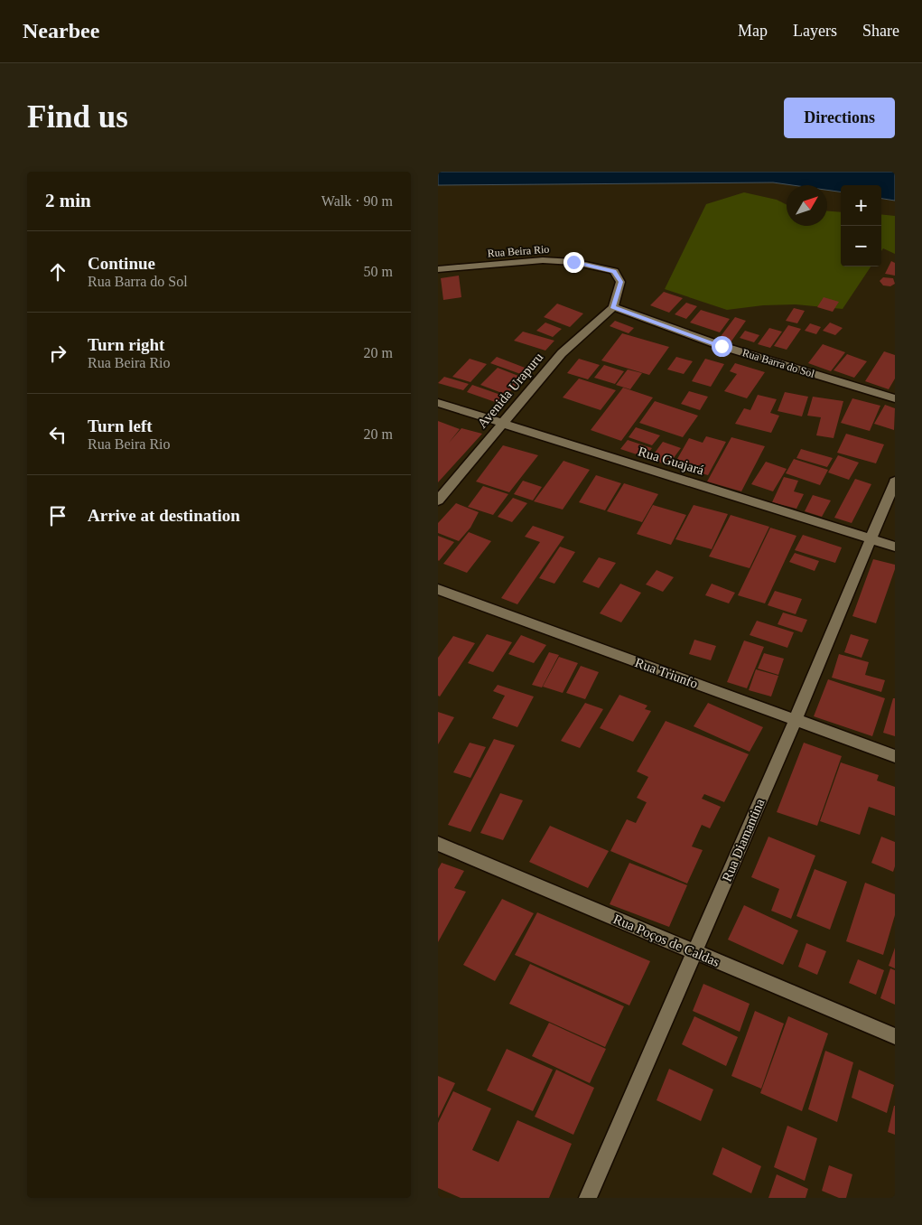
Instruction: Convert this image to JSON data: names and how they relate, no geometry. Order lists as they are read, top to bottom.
{
  "streets": {
    "street": [
      "Rua Beira Rio",
      "Rua Barra do Sol",
      "Avenida Urapuru",
      "Rua Guajará",
      "Rua Triunfo",
      "Rua Diamantina",
      "Rua Poços de Caldas"
    ]
  },
  "crossings": [
    ["Rua Beira Rio", "Rua Barra do Sol"],
    ["Rua Beira Rio", "Avenida Urapuru"],
    ["Rua Barra do Sol", "Avenida Urapuru"],
    ["Avenida Urapuru", "Rua Guajará"],
    ["Rua Guajará", "Rua Diamantina"],
    ["Rua Triunfo", "Rua Diamantina"],
    ["Rua Diamantina", "Rua Poços de Caldas"]
  ],
  "north": "top right",
  "page": {
    "header": "Nearbee",
    "nav": ["Map", "Layers", "Share"],
    "buttons": "Directions",
    "title": "Find us",
    "heading": ["2 min", "Walk · 90 m"],
    "map_buttons": ["+", "−"],
    "list": [
      ["Continue", "Rua Barra do Sol", "50 m"],
      ["Turn right", "Rua Beira Rio", "20 m"],
      ["Turn left", "Rua Beira Rio", "20 m"],
      "Arrive at destination"
    ]
  }
}
